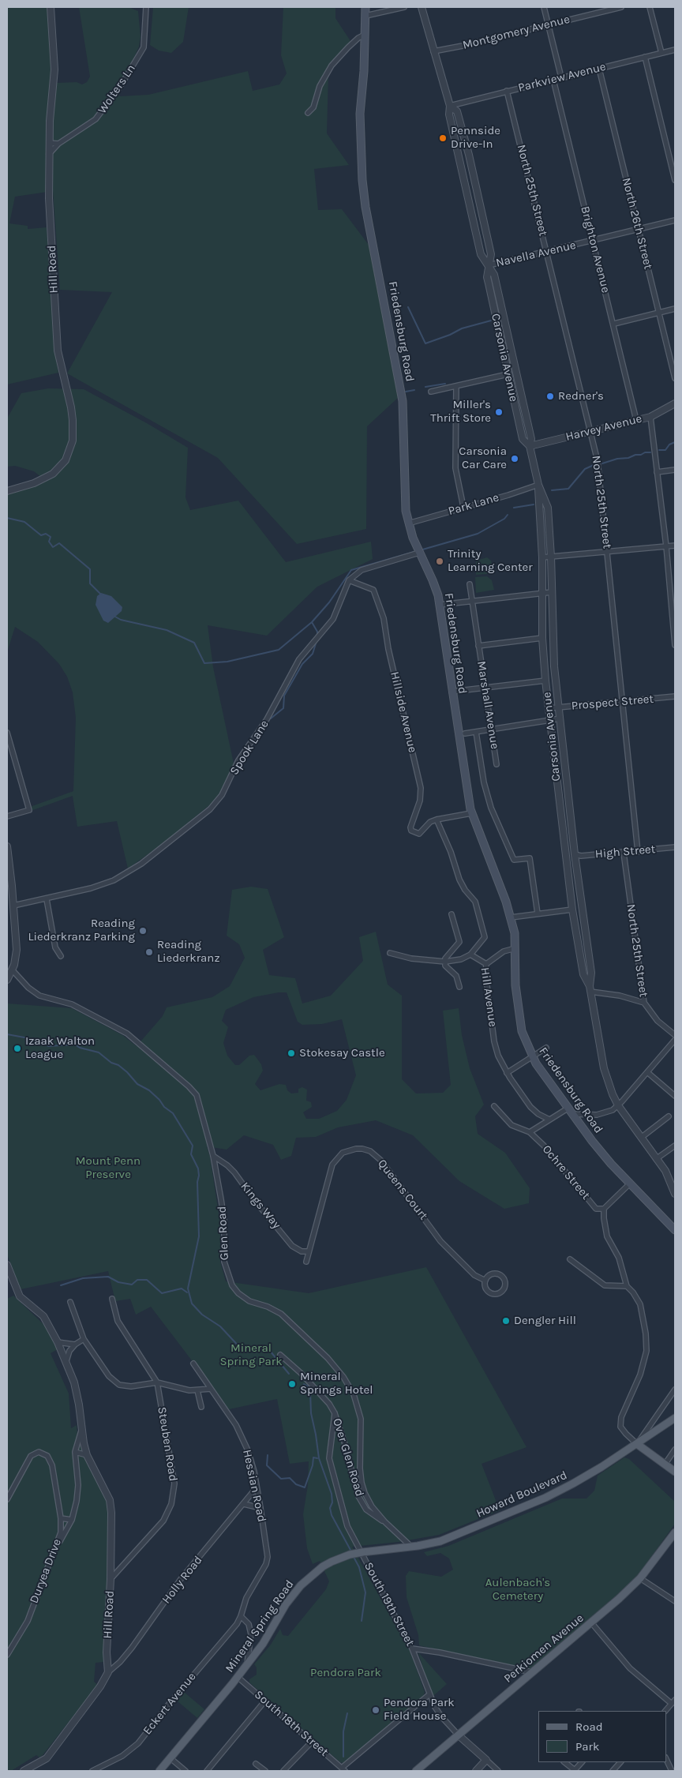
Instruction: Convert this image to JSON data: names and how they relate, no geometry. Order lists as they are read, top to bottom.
{
  "streets": {
    "main road": [
      "Friedensburg Road",
      "Howard Boulevard",
      "Mineral Spring Road",
      "Perkiomen Avenue"
    ],
    "street": [
      "Montgomery Avenue",
      "Parkview Avenue",
      "Wolters Ln",
      "North 25th Street",
      "North 26th Street",
      "Brighton Avenue",
      "Navella Avenue",
      "Hill Road",
      "Carsonia Avenue",
      "Harvey Avenue",
      "Park Lane",
      "Prospect Street",
      "Marshall Avenue",
      "Hillside Avenue",
      "Spook Lane",
      "High Street",
      "Hill Avenue",
      "Ochre Street",
      "Queens Court",
      "Kings Way",
      "Glen Road",
      "Steuben Road",
      "Over Glen Road",
      "Hessian Road",
      "Duryea Drive",
      "Holly Road",
      "South 19th Street",
      "Eckert Avenue",
      "South 18th Street"
    ]
  },
  "crossings": [
    ["Montgomery Avenue", "Carsonia Avenue"],
    ["Parkview Avenue", "North 25th Street"],
    ["Parkview Avenue", "North 26th Street"],
    ["Parkview Avenue", "Brighton Avenue"],
    ["Parkview Avenue", "Carsonia Avenue"],
    ["Wolters Ln", "Hill Road"],
    ["North 25th Street", "Navella Avenue"],
    ["North 25th Street", "Harvey Avenue"],
    ["North 25th Street", "Prospect Street"],
    ["North 25th Street", "High Street"],
    ["North 26th Street", "Navella Avenue"],
    ["Brighton Avenue", "Navella Avenue"],
    ["Brighton Avenue", "Harvey Avenue"],
    ["Navella Avenue", "Carsonia Avenue"],
    ["Hill Road", "Steuben Road"],
    ["Hill Road", "Duryea Drive"],
    ["Hill Road", "Holly Road"],
    ["Friedensburg Road", "Park Lane"],
    ["Carsonia Avenue", "Harvey Avenue"],
    ["Carsonia Avenue", "Park Lane"],
    ["Carsonia Avenue", "Prospect Street"],
    ["Carsonia Avenue", "High Street"],
    ["Hillside Avenue", "Spook Lane"],
    ["Hillside Avenue", "Hill Avenue"],
    ["Queens Court", "Kings Way"],
    ["Kings Way", "Glen Road"],
    ["Glen Road", "Over Glen Road"],
    ["Glen Road", "Howard Boulevard"],
    ["Over Glen Road", "South 19th Street"],
    ["Hessian Road", "Holly Road"],
    ["Hessian Road", "Eckert Avenue"],
    ["Howard Boulevard", "Mineral Spring Road"],
    ["South 19th Street", "Perkiomen Avenue"],
    ["Mineral Spring Road", "South 18th Street"]
  ],
  "parks": [
    "Mount Penn Preserve",
    "Mineral Spring Park",
    "Aulenbach's Cemetery",
    "Pendora Park"
  ],
  "places": [
    "Pennside Drive-In",
    "Redner's",
    "Miller's Thrift Store",
    "Carsonia Car Care",
    "Trinity Learning Center",
    "Reading Liederkranz Parking",
    "Reading Liederkranz",
    "Izaak Walton League",
    "Stokesay Castle",
    "Dengler Hill",
    "Mineral Springs Hotel",
    "Pendora Park Field House"
  ],
  "legend": ["Road", "Park"]
}
